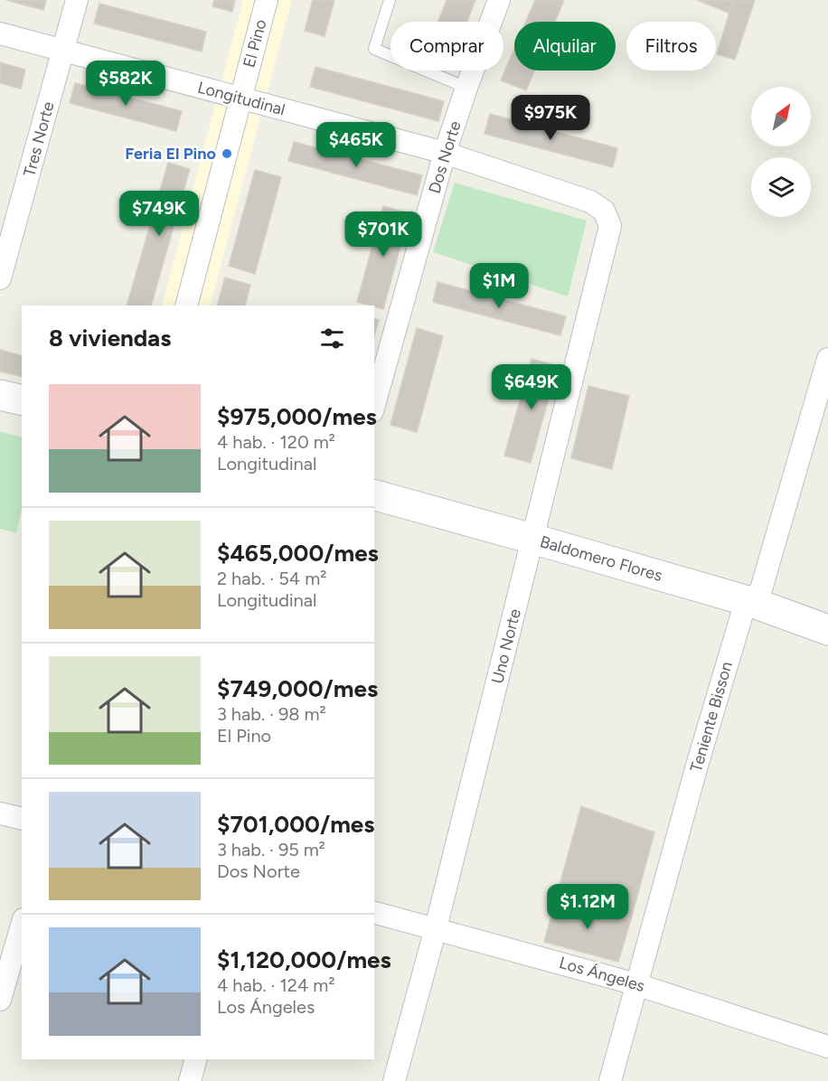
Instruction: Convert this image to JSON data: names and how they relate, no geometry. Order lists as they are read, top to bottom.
{
  "streets": {
    "street": [
      "El Pino",
      "Longitudinal",
      "Tres Norte",
      "Dos Norte",
      "Baldomero Flores",
      "Uno Norte",
      "Teniente Bisson",
      "Los Ángeles"
    ]
  },
  "crossings": [
    ["El Pino", "Longitudinal"],
    ["Longitudinal", "Tres Norte"],
    ["Longitudinal", "Dos Norte"],
    ["Longitudinal", "Uno Norte"],
    ["Baldomero Flores", "Uno Norte"],
    ["Baldomero Flores", "Teniente Bisson"],
    ["Uno Norte", "Los Ángeles"],
    ["Teniente Bisson", "Los Ángeles"]
  ],
  "places": ["Feria El Pino"],
  "north": "top right",
  "page": {
    "chip": ["Comprar", "Alquilar", "Filtros"],
    "price": [
      "$582K",
      "$975K",
      "$465K",
      "$749K",
      "$701K",
      "$1M",
      "$649K",
      "$1.12M"
    ],
    "heading": "8 viviendas",
    "list": [
      {
        "name": "$975,000/mes",
        "note": "4 hab. · 120 m² · Longitudinal"
      },
      {
        "name": "$465,000/mes",
        "note": "2 hab. · 54 m² · Longitudinal"
      },
      {
        "name": "$749,000/mes",
        "note": "3 hab. · 98 m² · El Pino"
      },
      {
        "name": "$701,000/mes",
        "note": "3 hab. · 95 m² · Dos Norte"
      },
      {
        "name": "$1,120,000/mes",
        "note": "4 hab. · 124 m² · Los Ángeles"
      }
    ]
  }
}
